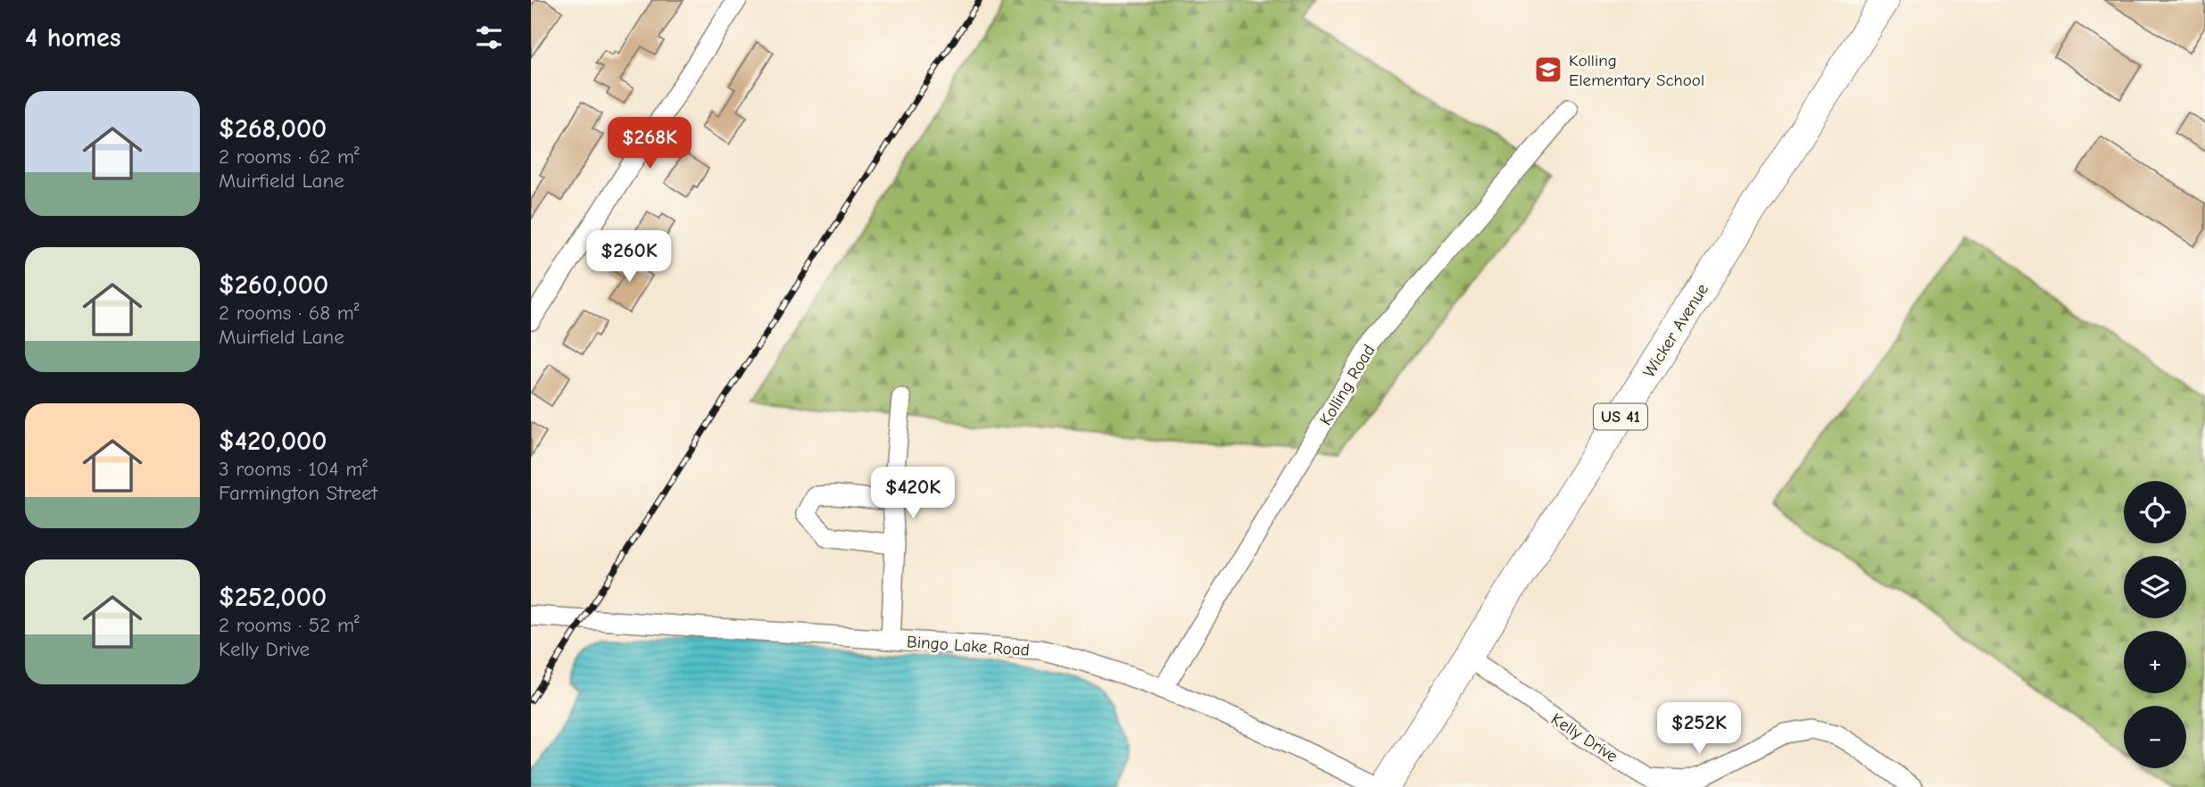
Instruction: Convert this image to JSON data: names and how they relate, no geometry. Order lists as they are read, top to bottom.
{
  "streets": {
    "highway": ["Wicker Avenue", "US 41"],
    "street": ["Kolling Road", "Bingo Lake Road", "Kelly Drive"]
  },
  "crossings": [
    ["Wicker Avenue", "Kelly Drive"],
    ["Kolling Road", "Bingo Lake Road"]
  ],
  "places": {
    "school or university": ["Kolling Elementary School"]
  },
  "page": {
    "heading": "4 homes",
    "list": [
      {
        "name": "$268,000",
        "note": "2 rooms · 62 m² · Muirfield Lane"
      },
      {
        "name": "$260,000",
        "note": "2 rooms · 68 m² · Muirfield Lane"
      },
      {
        "name": "$420,000",
        "note": "3 rooms · 104 m² · Farmington Street"
      },
      {
        "name": "$252,000",
        "note": "2 rooms · 52 m² · Kelly Drive"
      }
    ],
    "price": [
      "$268K",
      "$260K",
      "$420K",
      "$252K"
    ],
    "map_buttons": ["+", "−"]
  }
}
